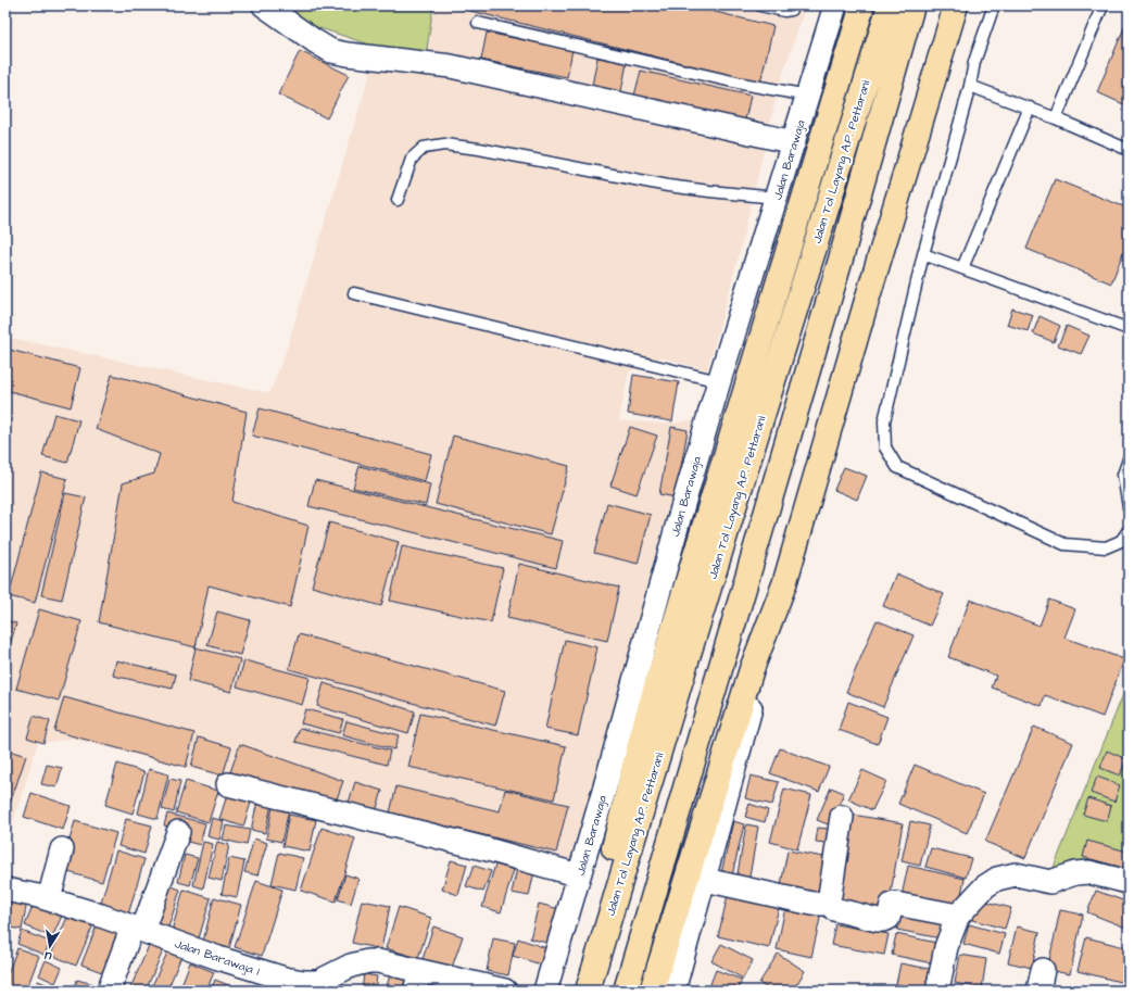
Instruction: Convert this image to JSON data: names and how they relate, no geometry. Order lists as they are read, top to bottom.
{
  "streets": {
    "highway": ["Jalan Tol Layang A.P. Pettarani"],
    "street": ["Jalan Barawaja", "Jalan Barawaja 1"]
  },
  "north": "bottom"
}
